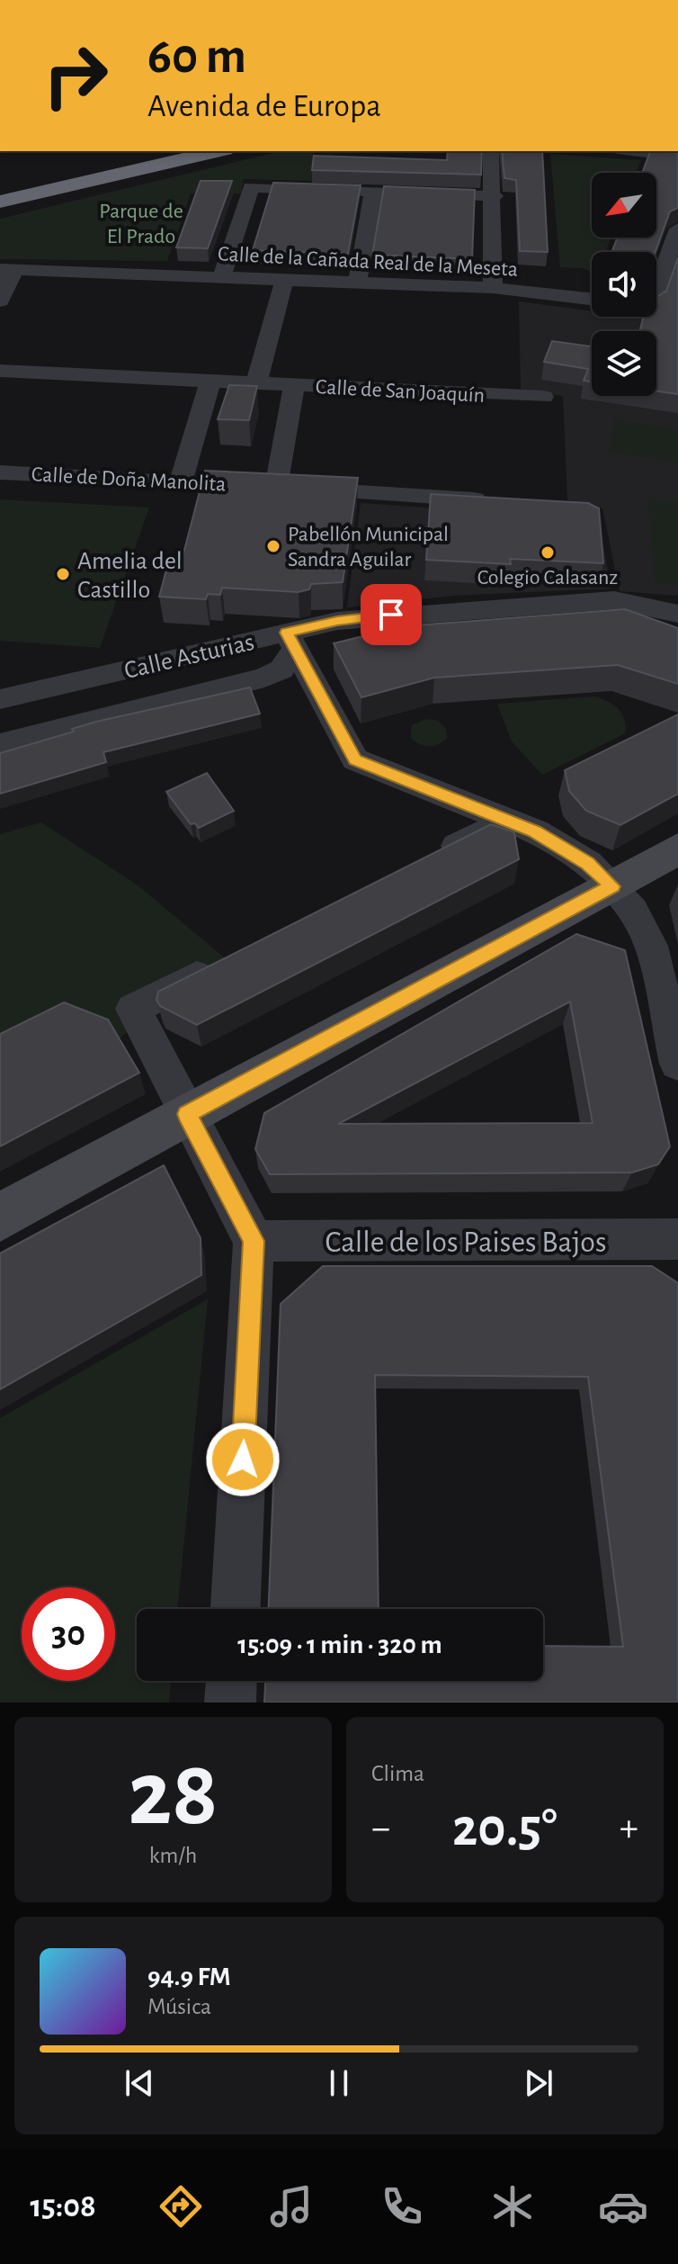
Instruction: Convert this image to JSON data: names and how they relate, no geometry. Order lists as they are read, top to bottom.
{
  "streets": {
    "street": [
      "Calle de la Cañada Real de la Meseta",
      "Calle de San Joaquín",
      "Calle de Doña Manolita",
      "Calle Asturias",
      "Calle de los Paises Bajos"
    ]
  },
  "parks": ["Parque de El Prado"],
  "places": ["Pabellón Municipal Sandra Aguilar", "Colegio Calasanz", "Amelia del Castillo"],
  "north": "bottom left",
  "page": {
    "turn": ["60 m", "Avenida de Europa"],
    "limit": "30",
    "trip": "15:09 · 1 min · 320 m",
    "tile": [
      ["28", "km/h"],
      "Clima"
    ],
    "heat": ["−", "20.5°", "+"],
    "song": ["94.9 FM", "Música"],
    "tabs": "15:08"
  }
}
